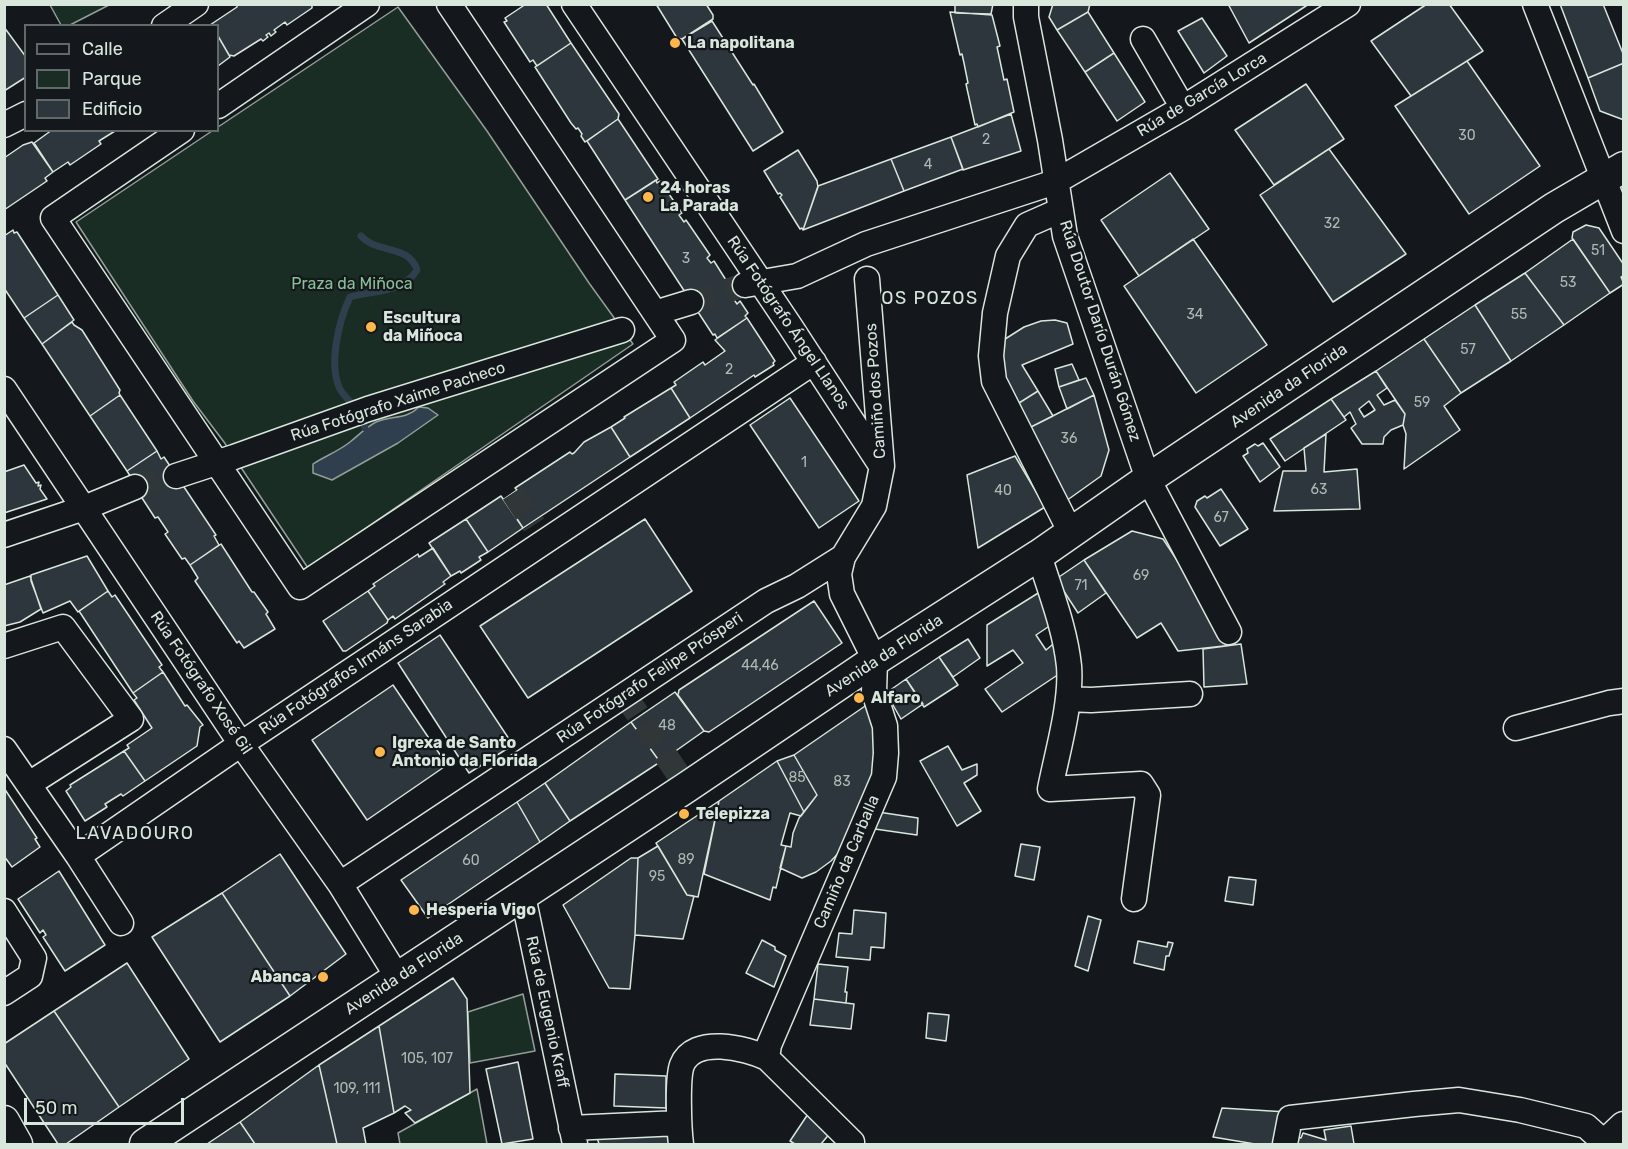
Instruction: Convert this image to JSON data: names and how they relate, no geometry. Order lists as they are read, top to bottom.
{
  "streets": {
    "main road": ["Avenida da Florida"],
    "street": [
      "Rúa de García Lorca",
      "Rúa Fotógrafo Ángel Llanos",
      "Rúa Doutor Darío Durán Gómez",
      "Camiño dos Pozos",
      "Rúa Fotógrafo Xaime Pacheco",
      "Rúa Fotógrafos Irmáns Sarabia",
      "Rúa Fotógrafo Felipe Prósperi",
      "Rúa Fotógrafo Xosé Gil",
      "Camiño da Carballa",
      "Rúa de Eugenio Kraff"
    ]
  },
  "crossings": [
    ["Rúa de García Lorca", "Rúa Doutor Darío Durán Gómez"],
    ["Rúa Fotógrafo Ángel Llanos", "Camiño dos Pozos"],
    ["Rúa Fotógrafo Ángel Llanos", "Rúa Fotógrafos Irmáns Sarabia"],
    ["Rúa Doutor Darío Durán Gómez", "Avenida da Florida"],
    ["Avenida da Florida", "Rúa Fotógrafo Xosé Gil"],
    ["Avenida da Florida", "Camiño da Carballa"],
    ["Avenida da Florida", "Rúa de Eugenio Kraff"],
    ["Rúa Fotógrafos Irmáns Sarabia", "Rúa Fotógrafo Xosé Gil"],
    ["Rúa Fotógrafo Felipe Prósperi", "Rúa Fotógrafo Xosé Gil"]
  ],
  "districts": ["OS POZOS", "LAVADOURO"],
  "parks": ["Praza da Miñoca"],
  "places": [
    "La napolitana",
    "24 horas La Parada",
    "Escultura da Miñoca",
    "Alfaro",
    "Igrexa de Santo Antonio da Florida",
    "Telepizza",
    "Hesperia Vigo",
    "Abanca"
  ],
  "house_numbers": [
    "30",
    "2",
    "4",
    "32",
    "51",
    "3",
    "53",
    "34",
    "55",
    "57",
    "2",
    "59",
    "36",
    "1",
    "63",
    "40",
    "67",
    "69",
    "71",
    "44,46",
    "48",
    "85",
    "83",
    "89",
    "60",
    "95",
    "105, 107",
    "109, 111"
  ],
  "legend": ["Calle", "Parque", "Edificio"],
  "scale_bar": "50 m"
}
